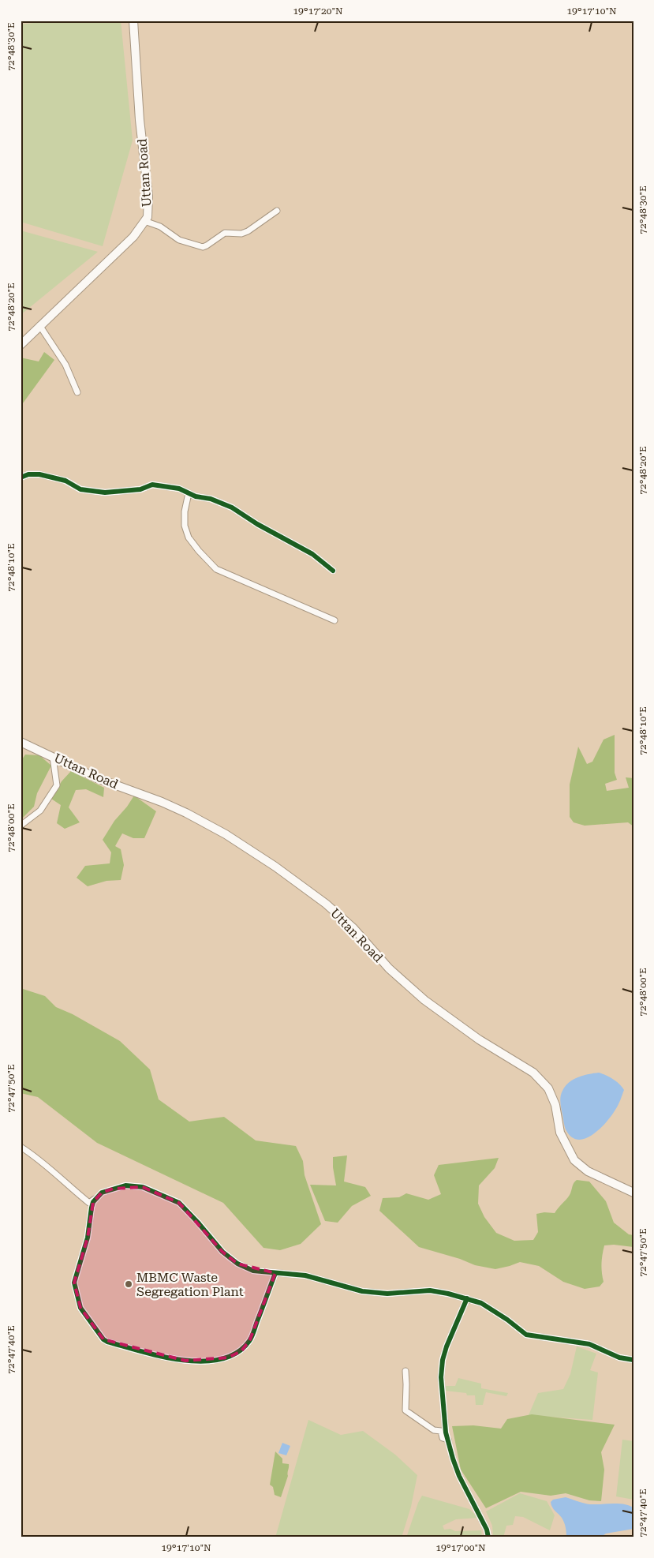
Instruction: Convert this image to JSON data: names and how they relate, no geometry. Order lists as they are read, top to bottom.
{
  "streets": {
    "main road": ["Uttan Road"]
  },
  "places": ["MBMC Waste Segregation Plant"],
  "coordinates": [
    "19°17'20\"N",
    "19°17'10\"N",
    "72°48'30\"E",
    "72°48'20\"E",
    "72°48'10\"E",
    "72°48'00\"E",
    "72°47'50\"E",
    "72°47'40\"E",
    "19°17'00\"N"
  ]
}
